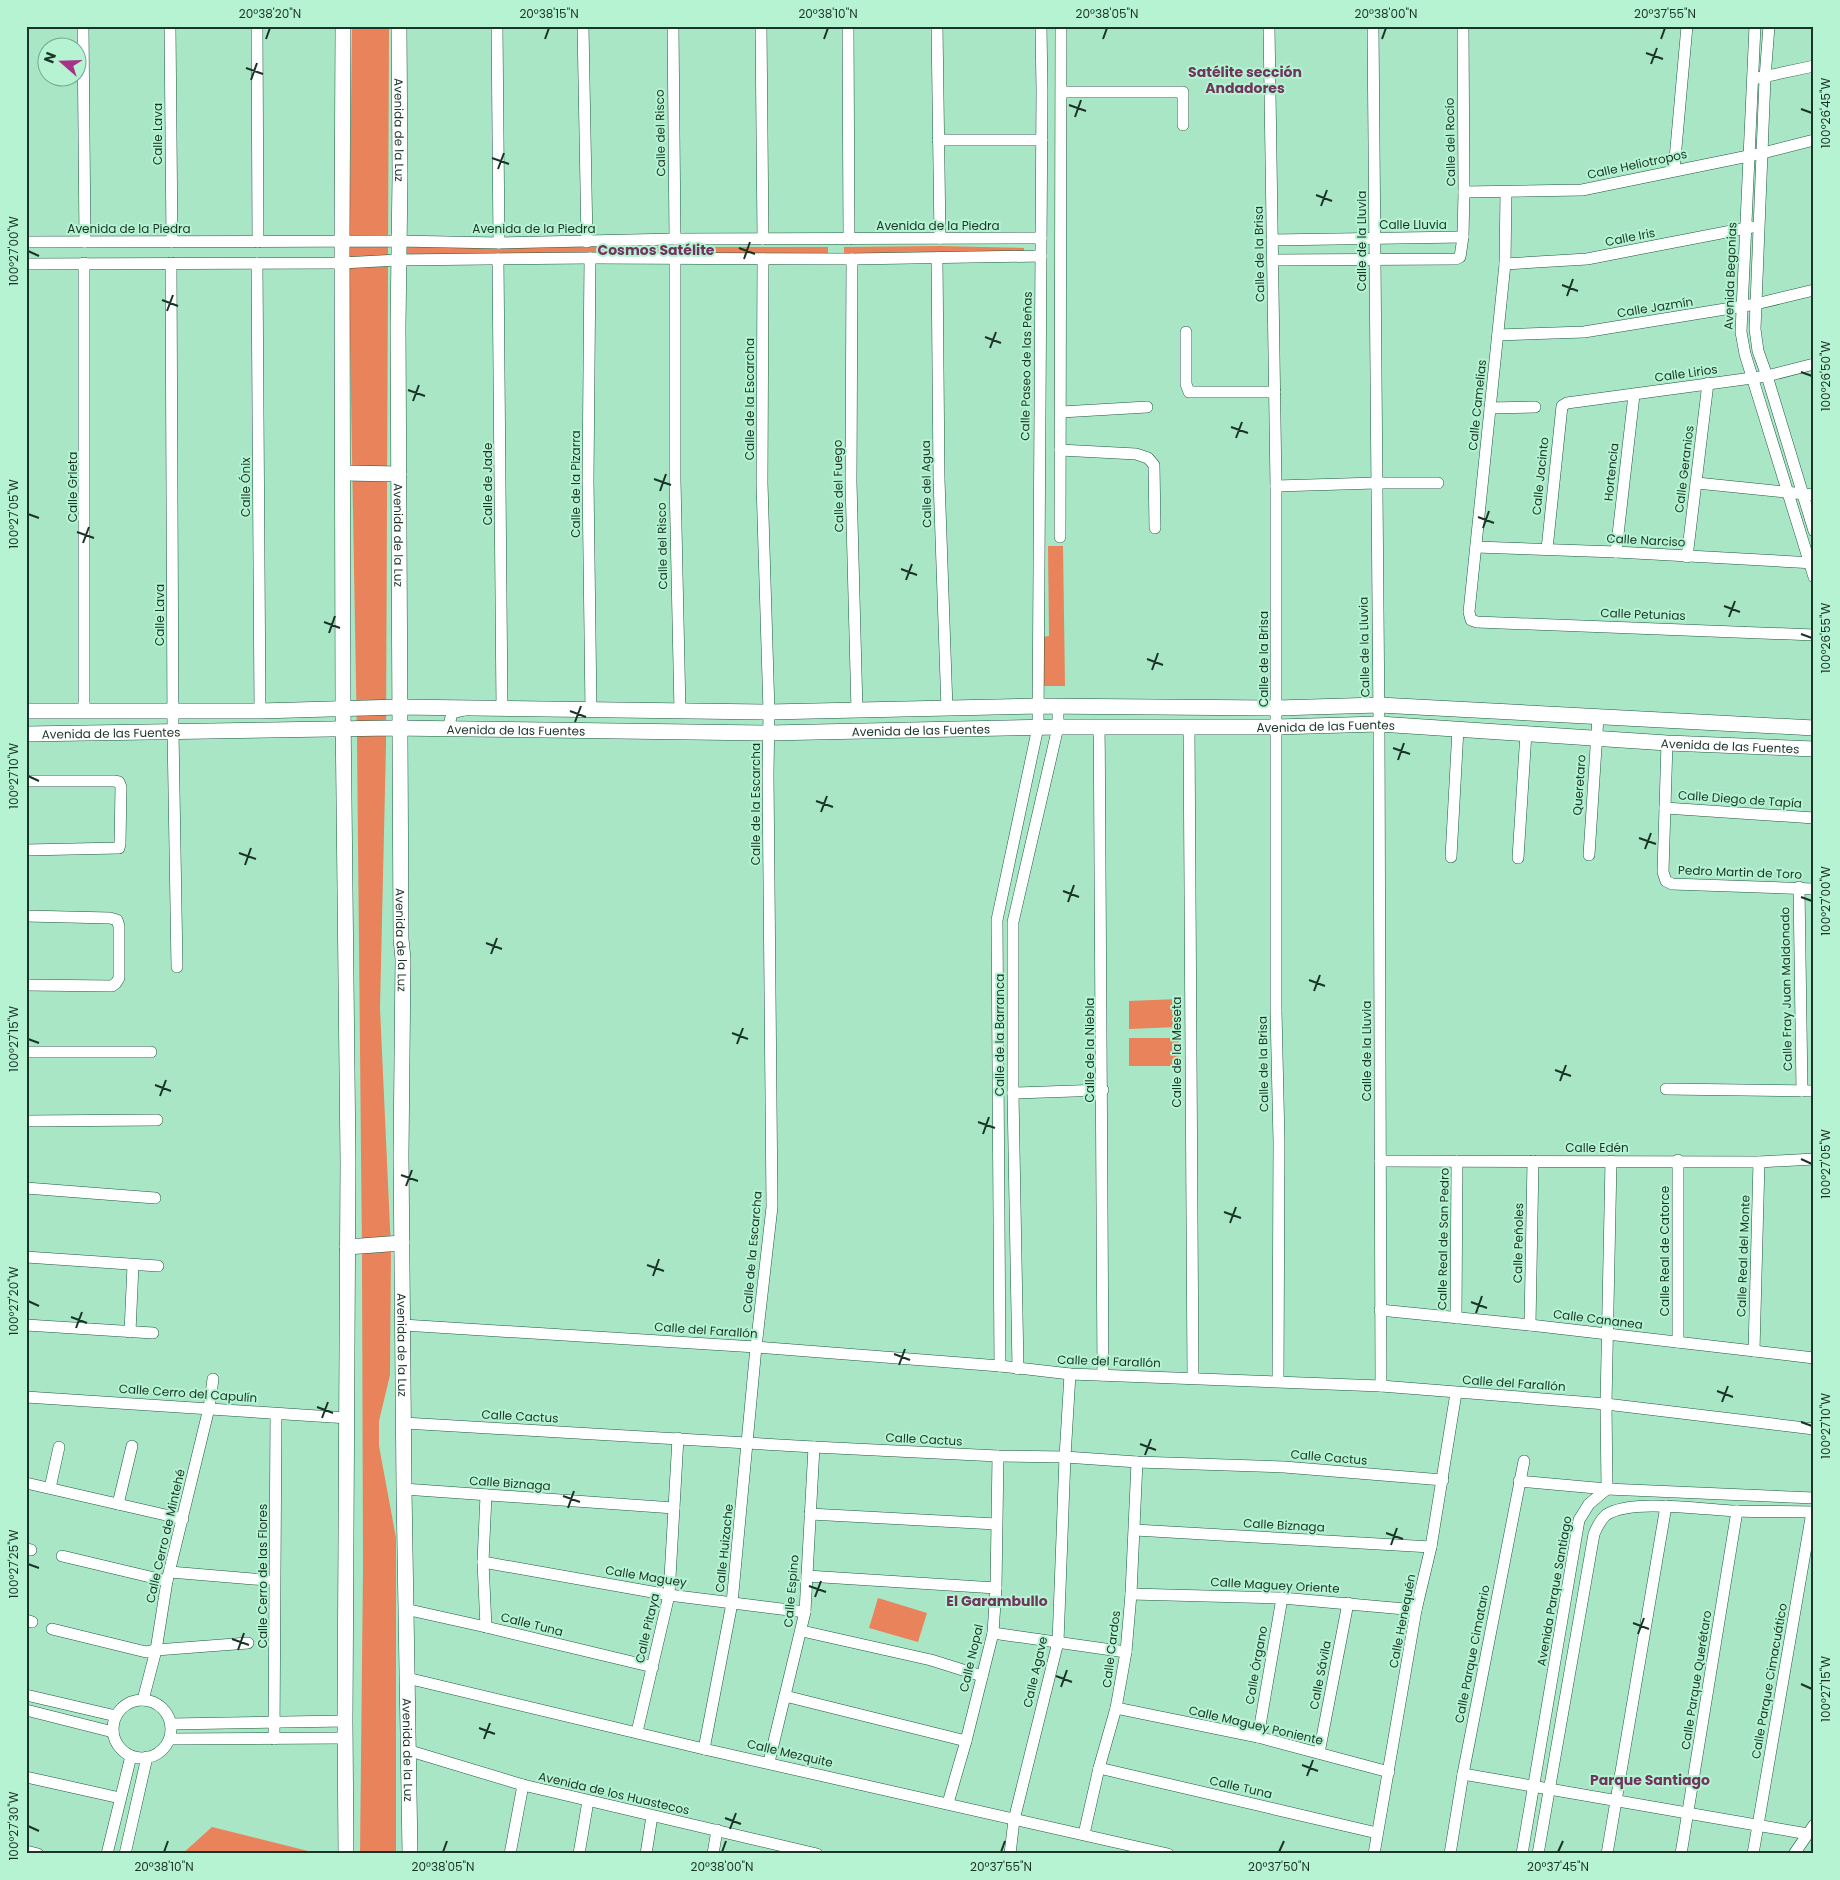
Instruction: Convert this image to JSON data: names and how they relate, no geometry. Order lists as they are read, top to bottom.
{
  "streets": {
    "main road": ["Avenida de la Luz", "Avenida de las Fuentes"],
    "street": [
      "Calle del Risco",
      "Calle Lava",
      "Calle del Rocío",
      "Calle Heliotropos",
      "Calle Lluvia",
      "Avenida de la Piedra",
      "Calle Iris",
      "Calle de la Lluvia",
      "Calle de la Brisa",
      "Avenida Begonias",
      "Calle Jazmín",
      "Calle Paseo de las Peñas",
      "Calle Lirios",
      "Calle de la Escarcha",
      "Calle Camelias",
      "Calle Geranios",
      "Hortencia",
      "Calle Jacinto",
      "Calle de Jade",
      "Calle de la Pizarra",
      "Calle del Agua",
      "Calle del Fuego",
      "Calle Grieta",
      "Calle Ónix",
      "Calle Narciso",
      "Calle Petunias",
      "Queretaro",
      "Calle Diego de Tapía",
      "Pedro Martin de Toro",
      "Calle Fray Juan Maldonado",
      "Calle de la Barranca",
      "Calle de la Niebla",
      "Calle de la Meseta",
      "Calle Edén",
      "Calle Real de San Pedro",
      "Calle Peñoles",
      "Calle Real de Catorce",
      "Calle Real del Monte",
      "Calle Cananea",
      "Calle del Farallón",
      "Calle Cerro del Capulín",
      "Calle Cactus",
      "Calle Biznaga",
      "Calle Cerro de Mintehé",
      "Calle Huizache",
      "Calle Cerro de las Flores",
      "Calle Maguey",
      "Calle Maguey Oriente",
      "Calle Espino",
      "Avenida Parque Santiago",
      "Calle Henequén",
      "Calle Tuna",
      "Calle Pitaya",
      "Calle Cardos",
      "Calle Parque Cimatario",
      "Calle Nopal",
      "Calle Órgano",
      "Calle Agave",
      "Calle Sávila",
      "Calle Parque Querétaro",
      "Calle Parque Cimacuático",
      "Calle Maguey Poniente",
      "Calle Mezquite",
      "Avenida de los Huastecos"
    ]
  },
  "crossings": [
    ["Avenida de la Luz", "Avenida de la Piedra"],
    ["Avenida de la Luz", "Avenida de las Fuentes"],
    ["Avenida de la Luz", "Calle del Farallón"],
    ["Avenida de la Luz", "Calle Cactus"],
    ["Avenida de la Luz", "Calle Biznaga"],
    ["Avenida de la Luz", "Calle Tuna"],
    ["Avenida de la Luz", "Calle Mezquite"],
    ["Avenida de la Luz", "Avenida de los Huastecos"],
    ["Calle del Risco", "Avenida de la Piedra"],
    ["Calle del Risco", "Avenida de las Fuentes"],
    ["Calle Lava", "Avenida de la Piedra"],
    ["Calle Lava", "Avenida de las Fuentes"],
    ["Calle del Rocío", "Calle Heliotropos"],
    ["Calle del Rocío", "Calle Lluvia"],
    ["Calle del Rocío", "Calle de la Lluvia"],
    ["Calle Heliotropos", "Avenida Begonias"],
    ["Calle Heliotropos", "Calle Camelias"],
    ["Calle Lluvia", "Calle de la Lluvia"],
    ["Calle Lluvia", "Calle de la Brisa"],
    ["Avenida de la Piedra", "Calle Paseo de las Peñas"],
    ["Calle Iris", "Avenida Begonias"],
    ["Calle Iris", "Calle Camelias"],
    ["Calle de la Lluvia", "Avenida de las Fuentes"],
    ["Calle de la Lluvia", "Calle Edén"],
    ["Calle de la Lluvia", "Calle Cananea"],
    ["Calle de la Lluvia", "Calle del Farallón"],
    ["Calle de la Brisa", "Avenida de las Fuentes"],
    ["Calle de la Brisa", "Calle del Farallón"],
    ["Avenida Begonias", "Calle Jazmín"],
    ["Avenida Begonias", "Calle Lirios"],
    ["Avenida Begonias", "Calle Narciso"],
    ["Calle Jazmín", "Calle Camelias"],
    ["Calle Paseo de las Peñas", "Avenida de las Fuentes"],
    ["Calle Paseo de las Peñas", "Calle de la Barranca"],
    ["Calle Lirios", "Calle Geranios"],
    ["Calle Lirios", "Hortencia"],
    ["Calle Lirios", "Calle Jacinto"],
    ["Calle de la Escarcha", "Avenida de las Fuentes"],
    ["Calle de la Escarcha", "Calle del Farallón"],
    ["Calle de la Escarcha", "Calle Huizache"],
    ["Calle Camelias", "Calle Narciso"],
    ["Calle Camelias", "Calle Petunias"],
    ["Calle Geranios", "Calle Narciso"],
    ["Hortencia", "Calle Narciso"],
    ["Calle Jacinto", "Calle Narciso"],
    ["Calle de Jade", "Avenida de las Fuentes"],
    ["Calle de la Pizarra", "Avenida de las Fuentes"],
    ["Calle del Agua", "Avenida de las Fuentes"],
    ["Calle del Fuego", "Avenida de las Fuentes"],
    ["Calle Grieta", "Avenida de las Fuentes"],
    ["Calle Ónix", "Avenida de las Fuentes"],
    ["Avenida de las Fuentes", "Queretaro"],
    ["Avenida de las Fuentes", "Calle de la Barranca"],
    ["Avenida de las Fuentes", "Calle de la Niebla"],
    ["Avenida de las Fuentes", "Calle de la Meseta"],
    ["Calle Diego de Tapía", "Pedro Martin de Toro"],
    ["Pedro Martin de Toro", "Calle Fray Juan Maldonado"],
    ["Calle de la Barranca", "Calle del Farallón"],
    ["Calle de la Niebla", "Calle del Farallón"],
    ["Calle de la Meseta", "Calle del Farallón"],
    ["Calle Edén", "Calle Real de San Pedro"],
    ["Calle Edén", "Calle Peñoles"],
    ["Calle Edén", "Calle Real de Catorce"],
    ["Calle Edén", "Calle Real del Monte"],
    ["Calle Real de San Pedro", "Calle Cananea"],
    ["Calle Peñoles", "Calle Cananea"],
    ["Calle Real de Catorce", "Calle Cananea"],
    ["Calle Real del Monte", "Calle Cananea"],
    ["Calle del Farallón", "Calle Huizache"],
    ["Calle del Farallón", "Calle Henequén"],
    ["Calle del Farallón", "Calle Agave"],
    ["Calle Cerro del Capulín", "Calle Cerro de Mintehé"],
    ["Calle Cerro del Capulín", "Calle Cerro de las Flores"],
    ["Calle Cactus", "Calle Huizache"],
    ["Calle Cactus", "Calle Espino"],
    ["Calle Cactus", "Calle Henequén"],
    ["Calle Cactus", "Calle Pitaya"],
    ["Calle Cactus", "Calle Cardos"],
    ["Calle Cactus", "Calle Nopal"],
    ["Calle Cactus", "Calle Agave"],
    ["Calle Biznaga", "Calle Henequén"],
    ["Calle Biznaga", "Calle Pitaya"],
    ["Calle Biznaga", "Calle Cardos"],
    ["Calle Huizache", "Calle Maguey"],
    ["Calle Huizache", "Calle Mezquite"],
    ["Calle Maguey", "Calle Espino"],
    ["Calle Maguey", "Calle Pitaya"],
    ["Calle Maguey Oriente", "Calle Henequén"],
    ["Calle Maguey Oriente", "Calle Cardos"],
    ["Calle Maguey Oriente", "Calle Órgano"],
    ["Calle Maguey Oriente", "Calle Sávila"],
    ["Calle Espino", "Calle Mezquite"],
    ["Calle Henequén", "Calle Tuna"],
    ["Calle Henequén", "Calle Maguey Poniente"],
    ["Calle Tuna", "Calle Pitaya"],
    ["Calle Tuna", "Calle Cardos"],
    ["Calle Pitaya", "Calle Mezquite"],
    ["Calle Cardos", "Calle Maguey Poniente"],
    ["Calle Cardos", "Calle Mezquite"],
    ["Calle Nopal", "Calle Mezquite"],
    ["Calle Órgano", "Calle Maguey Poniente"],
    ["Calle Agave", "Calle Mezquite"],
    ["Calle Sávila", "Calle Maguey Poniente"]
  ],
  "districts": [
    "Satélite sección Andadores",
    "Cosmos Satélite",
    "El Garambullo",
    "Parque Santiago"
  ],
  "north": "left",
  "coordinates": [
    "20°38'20\"N",
    "20°38'15\"N",
    "20°38'10\"N",
    "20°38'05\"N",
    "20°38'00\"N",
    "20°37'55\"N",
    "100°26'45\"W",
    "100°27'00\"W",
    "100°26'50\"W",
    "100°27'05\"W",
    "100°26'55\"W",
    "100°27'10\"W",
    "100°27'15\"W",
    "100°27'20\"W",
    "100°27'25\"W",
    "100°27'30\"W",
    "20°37'50\"N",
    "20°37'45\"N"
  ]
}
